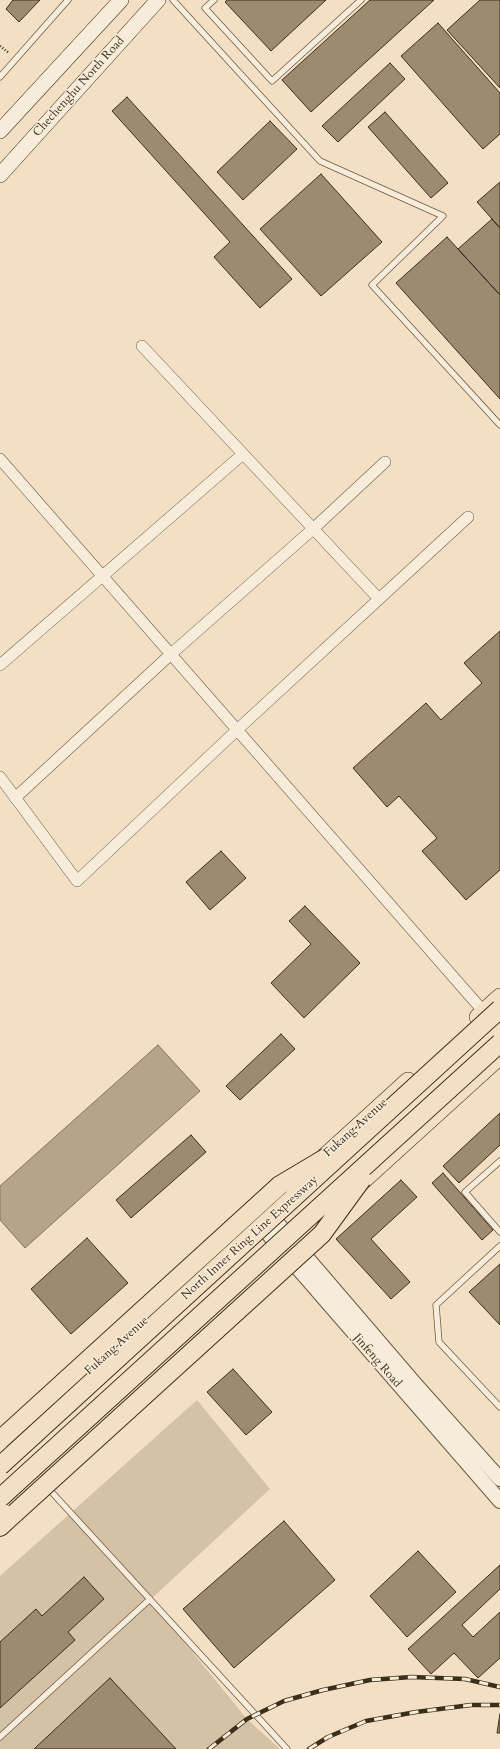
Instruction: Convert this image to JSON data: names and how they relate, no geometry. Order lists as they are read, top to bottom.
{
  "streets": {
    "highway": ["North Inner Ring Line Expressway"],
    "main road": ["Chechenghu North Road", "Fukang Avenue"],
    "street": ["Jinfeng Road"]
  },
  "crossings": [
    ["Fukang Avenue", "North Inner Ring Line Expressway"],
    ["Fukang Avenue", "Jinfeng Road"]
  ]
}
